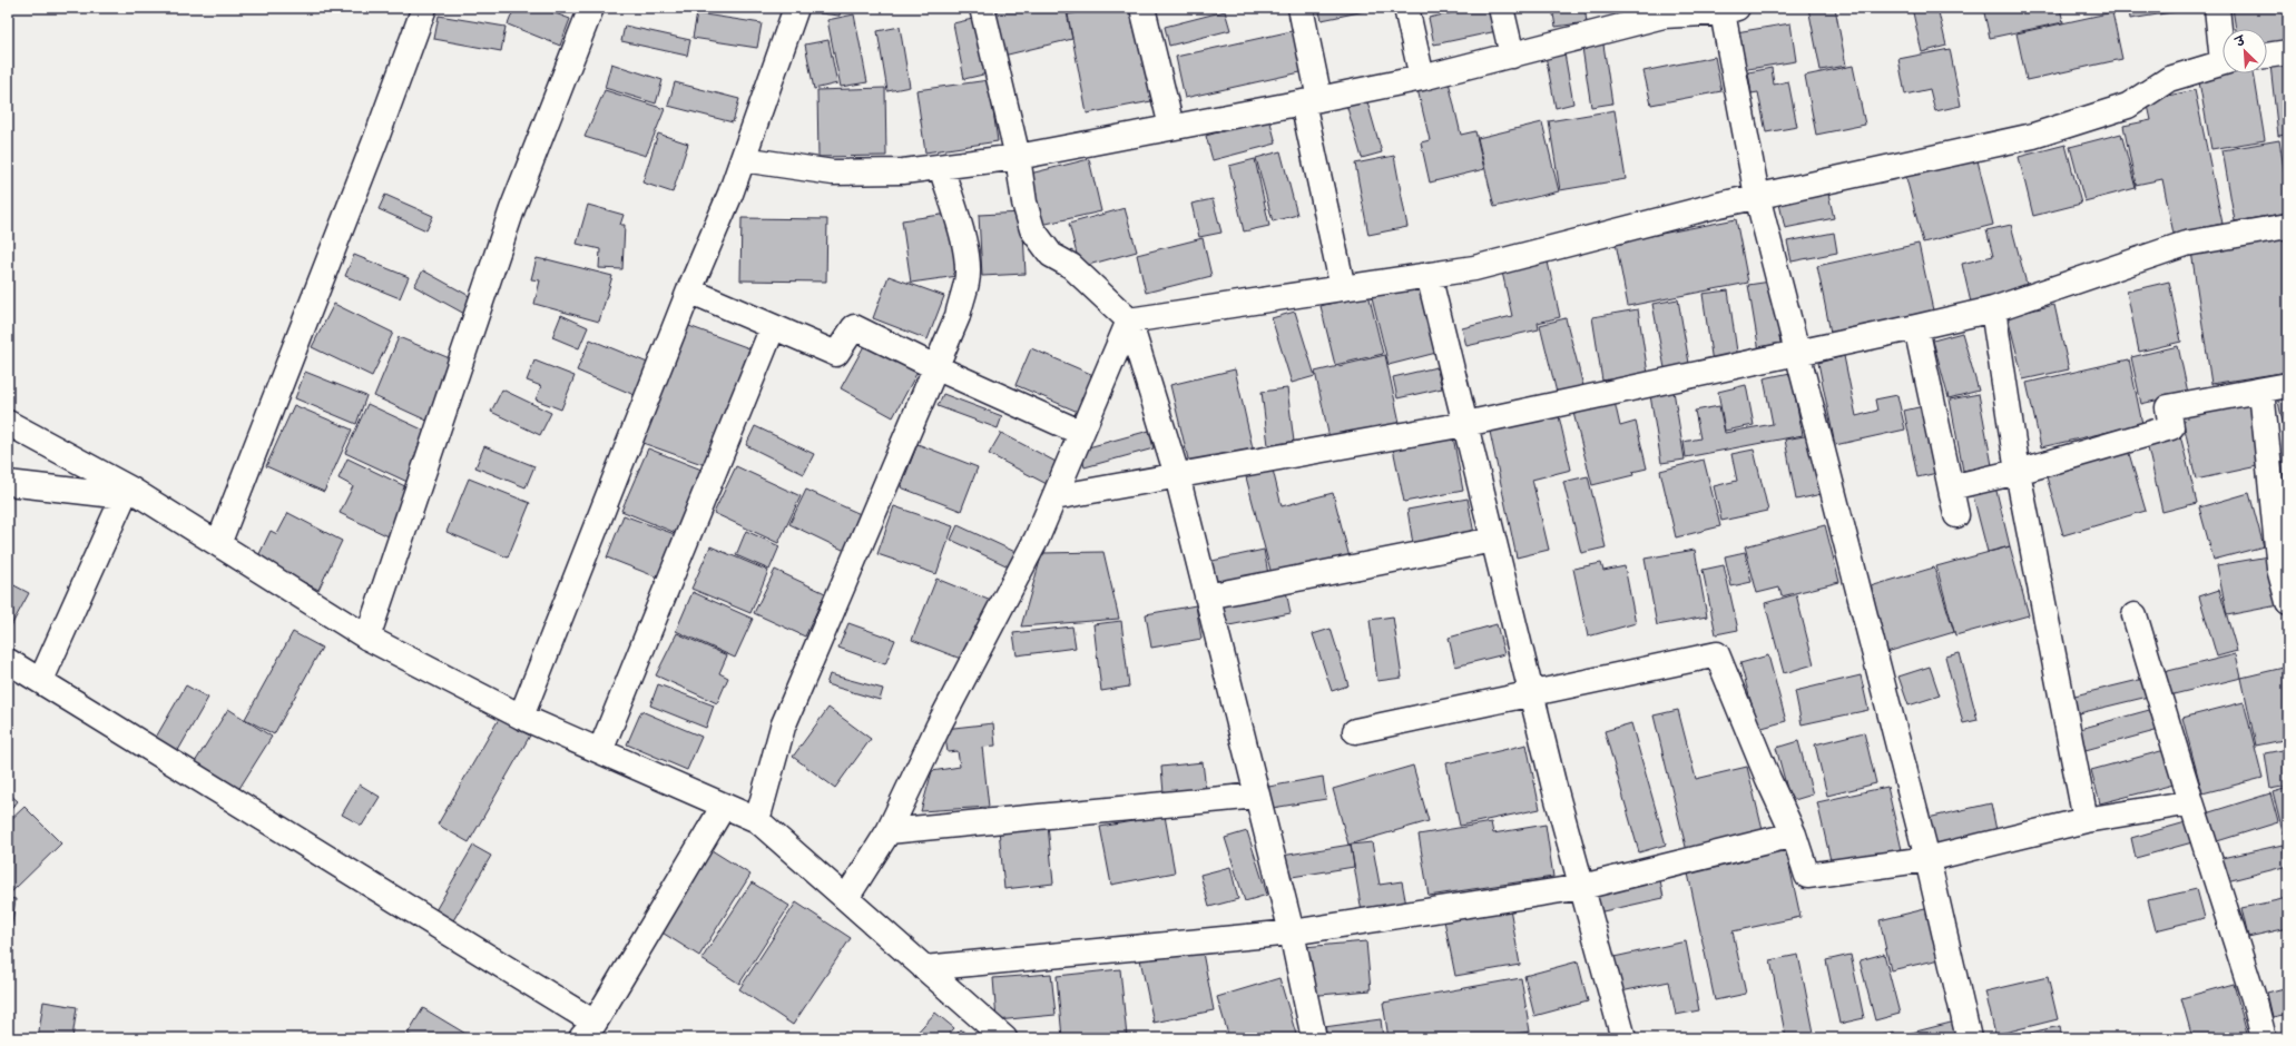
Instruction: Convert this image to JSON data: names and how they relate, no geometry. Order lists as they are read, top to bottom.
{
  "north": "top left"
}
